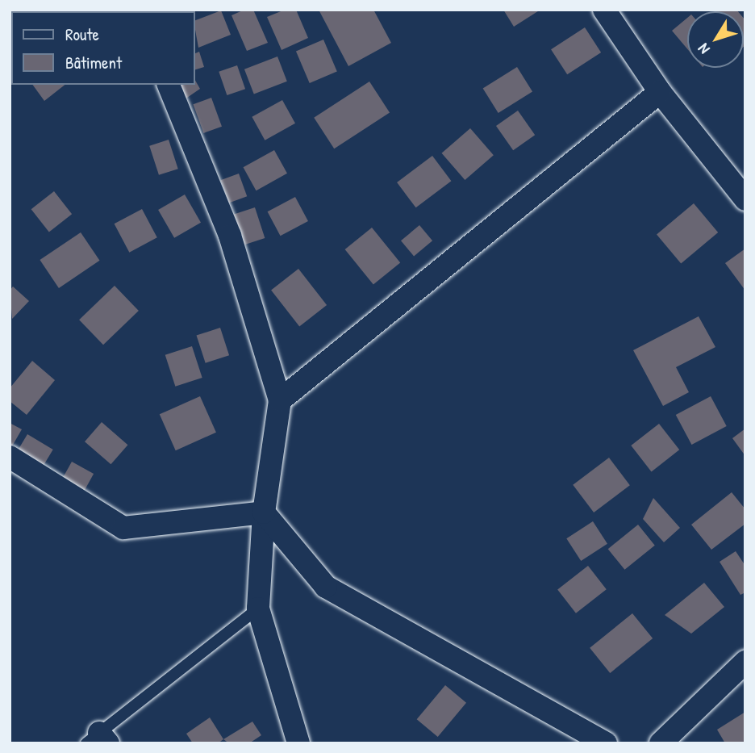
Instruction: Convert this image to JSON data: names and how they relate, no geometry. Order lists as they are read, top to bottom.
{
  "legend": ["Route", "Bâtiment"],
  "north": "bottom left"
}
